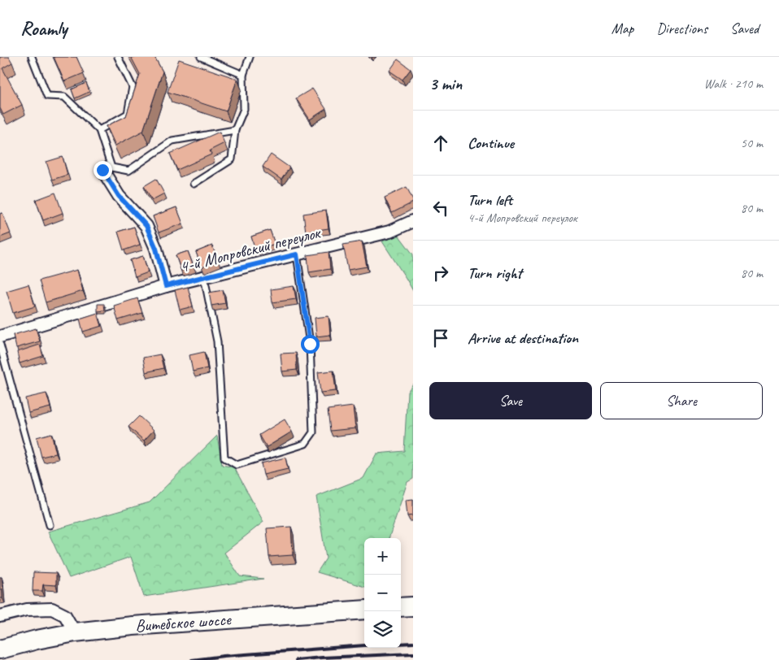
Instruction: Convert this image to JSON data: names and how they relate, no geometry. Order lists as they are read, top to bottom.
{
  "streets": {
    "main road": ["Витебское шоссе"],
    "street": ["4-й Мопровский переулок"]
  },
  "page": {
    "header": "Roamly",
    "nav": ["Map", "Directions", "Saved"],
    "heading": ["3 min", "Walk · 210 m"],
    "list": [
      ["Continue", "50 m"],
      ["Turn left", "4-й Мопровский переулок", "80 m"],
      ["Turn right", "80 m"],
      "Arrive at destination"
    ],
    "buttons": ["Save", "Share"],
    "map_buttons": ["+", "−"]
  }
}
